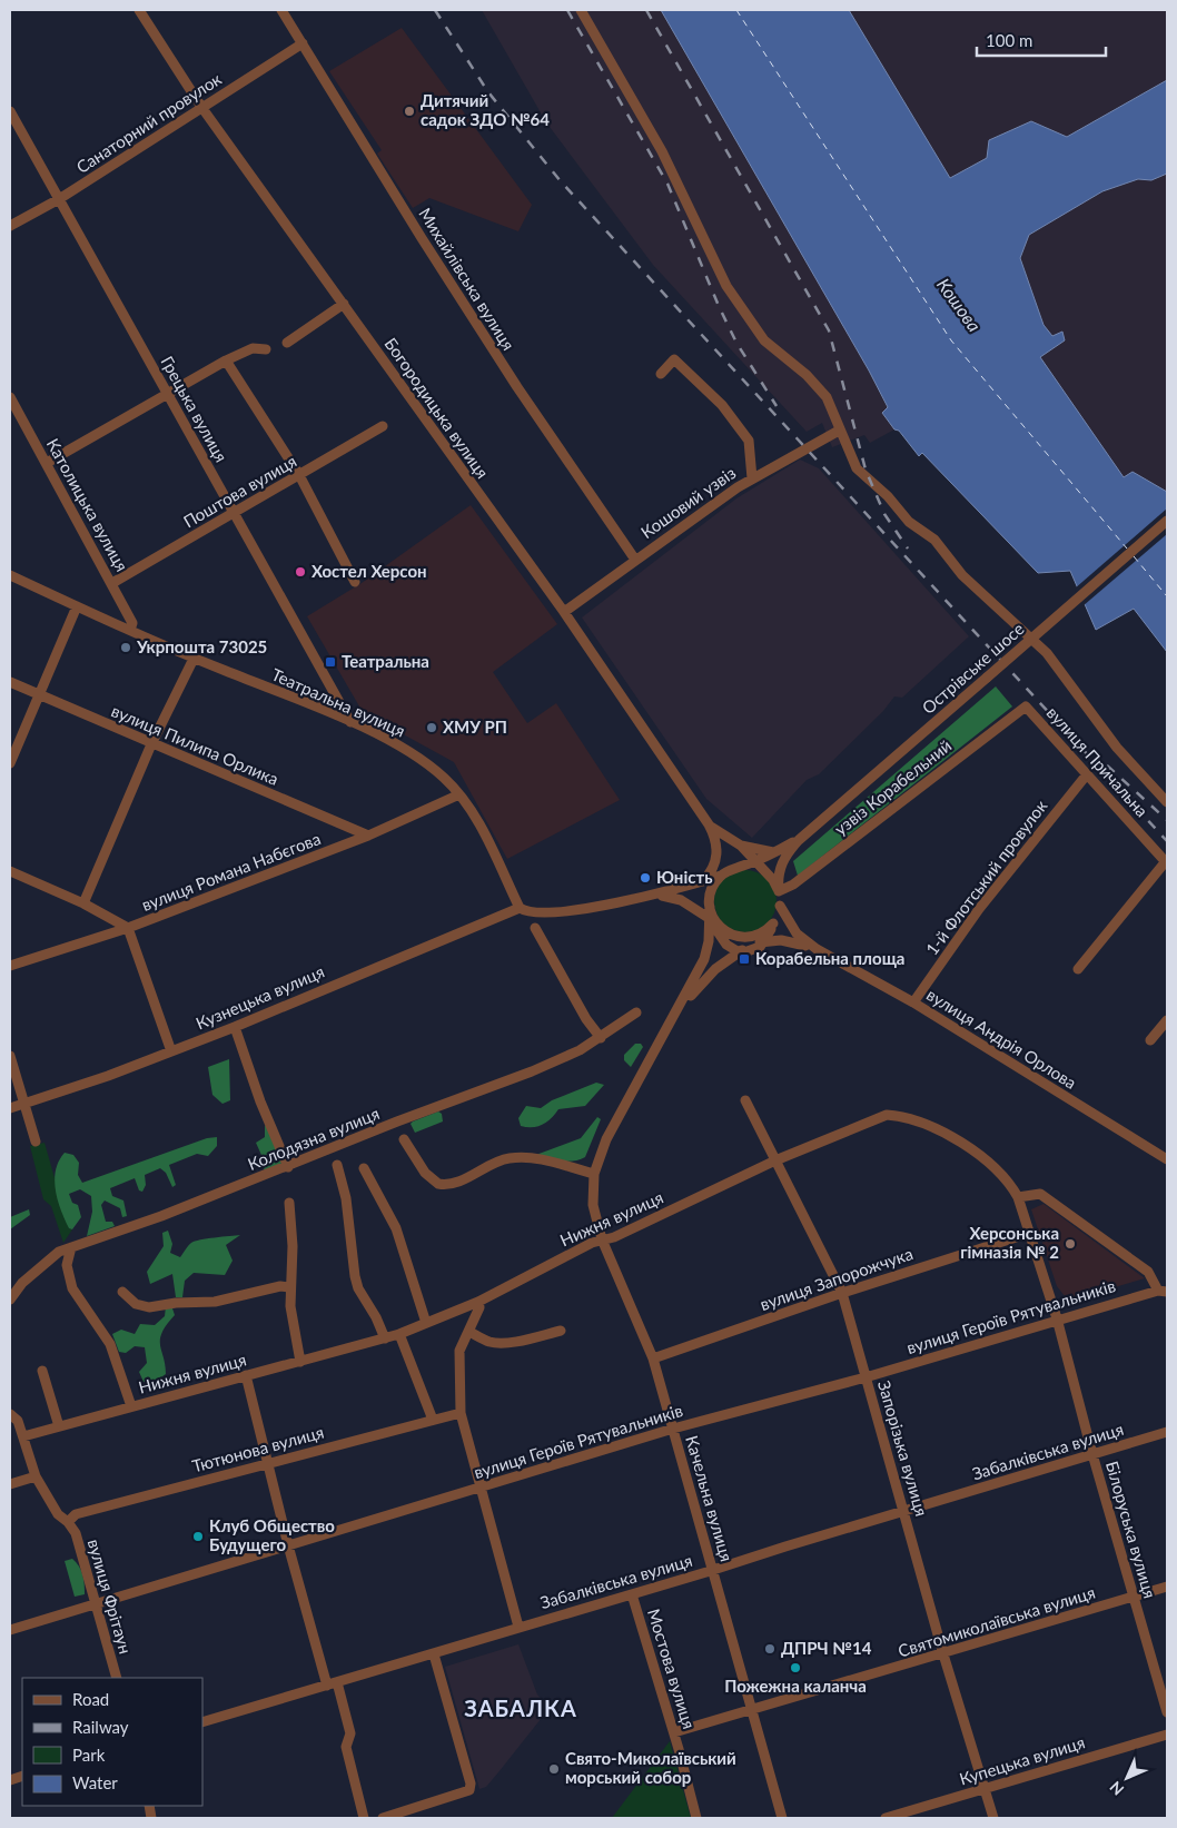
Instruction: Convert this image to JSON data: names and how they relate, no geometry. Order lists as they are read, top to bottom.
{
  "streets": {
    "street": [
      "Санаторний провулок",
      "Михайлівська вулиця",
      "Богородицька вулиця",
      "Грецька вулиця",
      "Поштова вулиця",
      "Кошовий узвіз",
      "Католицька вулиця",
      "Острівське шосе",
      "Театральна вулиця",
      "вулиця Пилипа Орлика",
      "вулиця Причальна",
      "узвіз Корабельний",
      "вулиця Романа Набєгова",
      "1-й Флотський провулок",
      "Кузнецька вулиця",
      "вулиця Андрія Орлова",
      "Колодязна вулиця",
      "Нижня вулиця",
      "вулиця Запорожчука",
      "вулиця Героїв Рятувальників",
      "Запорізька вулиця",
      "Тютюнова вулиця",
      "Забалківська вулиця",
      "Качельна вулиця",
      "Білоруська вулиця",
      "вулиця Фрітаун",
      "Святомиколаївська вулиця",
      "Мостова вулиця",
      "Купецька вулиця"
    ]
  },
  "crossings": [
    ["Санаторний провулок", "Михайлівська вулиця"],
    ["Санаторний провулок", "Богородицька вулиця"],
    ["Санаторний провулок", "Грецька вулиця"],
    ["Михайлівська вулиця", "Кошовий узвіз"],
    ["Богородицька вулиця", "Кошовий узвіз"],
    ["Богородицька вулиця", "Острівське шосе"],
    ["Богородицька вулиця", "узвіз Корабельний"],
    ["Богородицька вулиця", "вулиця Андрія Орлова"],
    ["Богородицька вулиця", "Качельна вулиця"],
    ["Грецька вулиця", "Поштова вулиця"],
    ["Грецька вулиця", "Театральна вулиця"],
    ["Поштова вулиця", "Католицька вулиця"],
    ["Католицька вулиця", "Театральна вулиця"],
    ["Острівське шосе", "узвіз Корабельний"],
    ["Острівське шосе", "вулиця Андрія Орлова"],
    ["Острівське шосе", "Качельна вулиця"],
    ["Театральна вулиця", "вулиця Романа Набєгова"],
    ["Театральна вулиця", "Кузнецька вулиця"],
    ["вулиця Пилипа Орлика", "вулиця Романа Набєгова"],
    ["вулиця Причальна", "узвіз Корабельний"],
    ["вулиця Причальна", "1-й Флотський провулок"],
    ["узвіз Корабельний", "вулиця Андрія Орлова"],
    ["узвіз Корабельний", "Качельна вулиця"],
    ["1-й Флотський провулок", "вулиця Андрія Орлова"],
    ["вулиця Андрія Орлова", "Качельна вулиця"],
    ["Нижня вулиця", "Запорізька вулиця"],
    ["Нижня вулиця", "Качельна вулиця"],
    ["Нижня вулиця", "Білоруська вулиця"],
    ["Нижня вулиця", "вулиця Фрітаун"],
    ["вулиця Запорожчука", "Запорізька вулиця"],
    ["вулиця Запорожчука", "Качельна вулиця"],
    ["вулиця Запорожчука", "Білоруська вулиця"],
    ["вулиця Героїв Рятувальників", "Запорізька вулиця"],
    ["вулиця Героїв Рятувальників", "Качельна вулиця"],
    ["вулиця Героїв Рятувальників", "Білоруська вулиця"],
    ["вулиця Героїв Рятувальників", "вулиця Фрітаун"],
    ["Запорізька вулиця", "Забалківська вулиця"],
    ["Запорізька вулиця", "Святомиколаївська вулиця"],
    ["Запорізька вулиця", "Купецька вулиця"],
    ["Тютюнова вулиця", "вулиця Фрітаун"],
    ["Забалківська вулиця", "Качельна вулиця"],
    ["Забалківська вулиця", "Білоруська вулиця"],
    ["Забалківська вулиця", "Мостова вулиця"],
    ["Качельна вулиця", "Святомиколаївська вулиця"],
    ["Білоруська вулиця", "Святомиколаївська вулиця"],
    ["Святомиколаївська вулиця", "Мостова вулиця"]
  ],
  "districts": ["ЗАБАЛКА"],
  "water": ["Кошова"],
  "places": {
    "other": [
      "Дитячий садок ЗДО №64",
      "Хостел Херсон",
      "Укрпошта 73025",
      "ХМУ РП",
      "Юність",
      "Херсонська гімназія № 2",
      "Клуб Общество Будущего",
      "ДПРЧ №14",
      "Пожежна каланча",
      "Свято-Миколаївський морський собор"
    ],
    "transit": ["Театральна", "Корабельна площа"]
  },
  "legend": [
    "Road",
    "Railway",
    "Park",
    "Water"
  ],
  "scale_bar": "100 m",
  "north": "bottom left"
}
